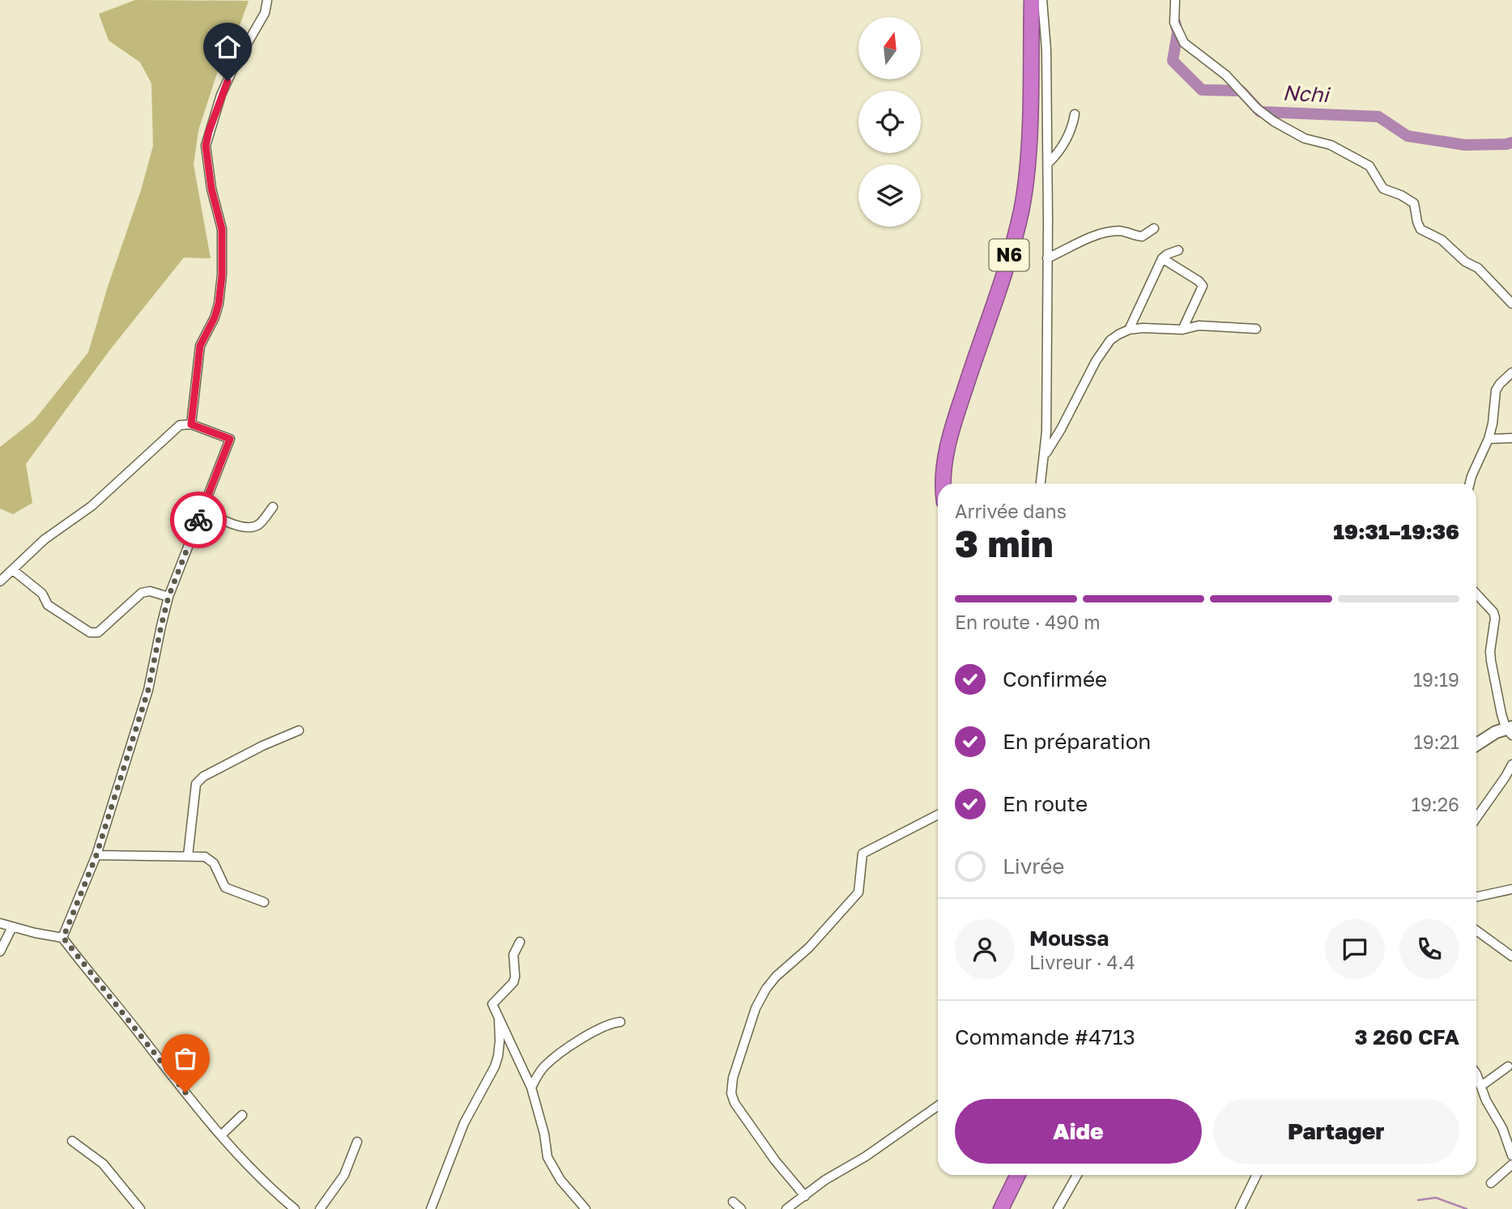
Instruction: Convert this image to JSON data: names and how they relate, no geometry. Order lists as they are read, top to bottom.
{
  "streets": {
    "highway": ["N6"]
  },
  "water": ["Nchi"],
  "north": "top",
  "page": {
    "heading": ["3 min", "Arrivée dans", "19:31–19:36"],
    "panel": [
      "Moussa",
      "Livreur · 4.4",
      "Commande #4713",
      "3 260 CFA"
    ],
    "bar": "En route · 490 m",
    "list": [
      ["Confirmée", "19:19"],
      ["En préparation", "19:21"],
      ["En route", "19:26"],
      "Livrée"
    ],
    "buttons": ["Aide", "Partager"]
  }
}
